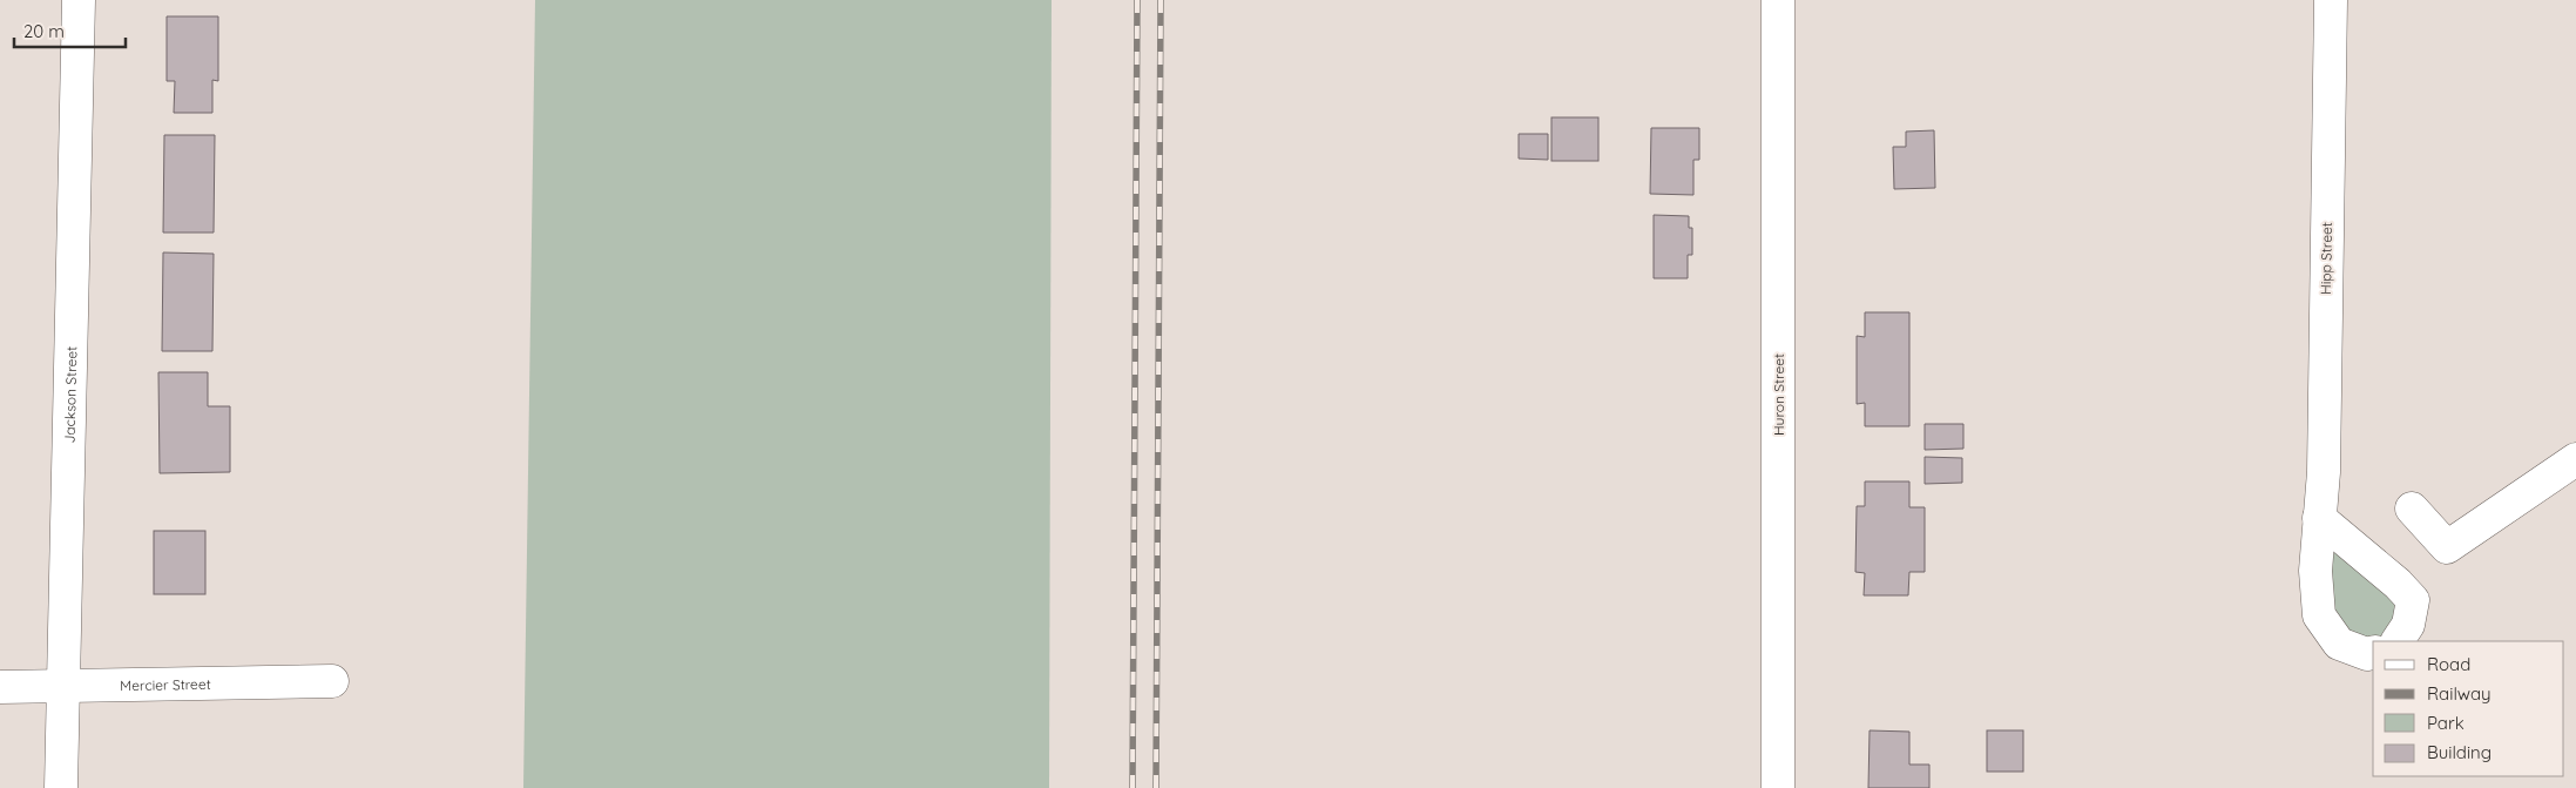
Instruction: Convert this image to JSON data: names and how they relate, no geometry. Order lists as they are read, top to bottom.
{
  "streets": {
    "street": [
      "Hipp Street",
      "Jackson Street",
      "Huron Street",
      "Mercier Street"
    ]
  },
  "crossings": [
    ["Jackson Street", "Mercier Street"]
  ],
  "legend": [
    "Road",
    "Railway",
    "Park",
    "Building"
  ],
  "scale_bar": "20 m"
}
